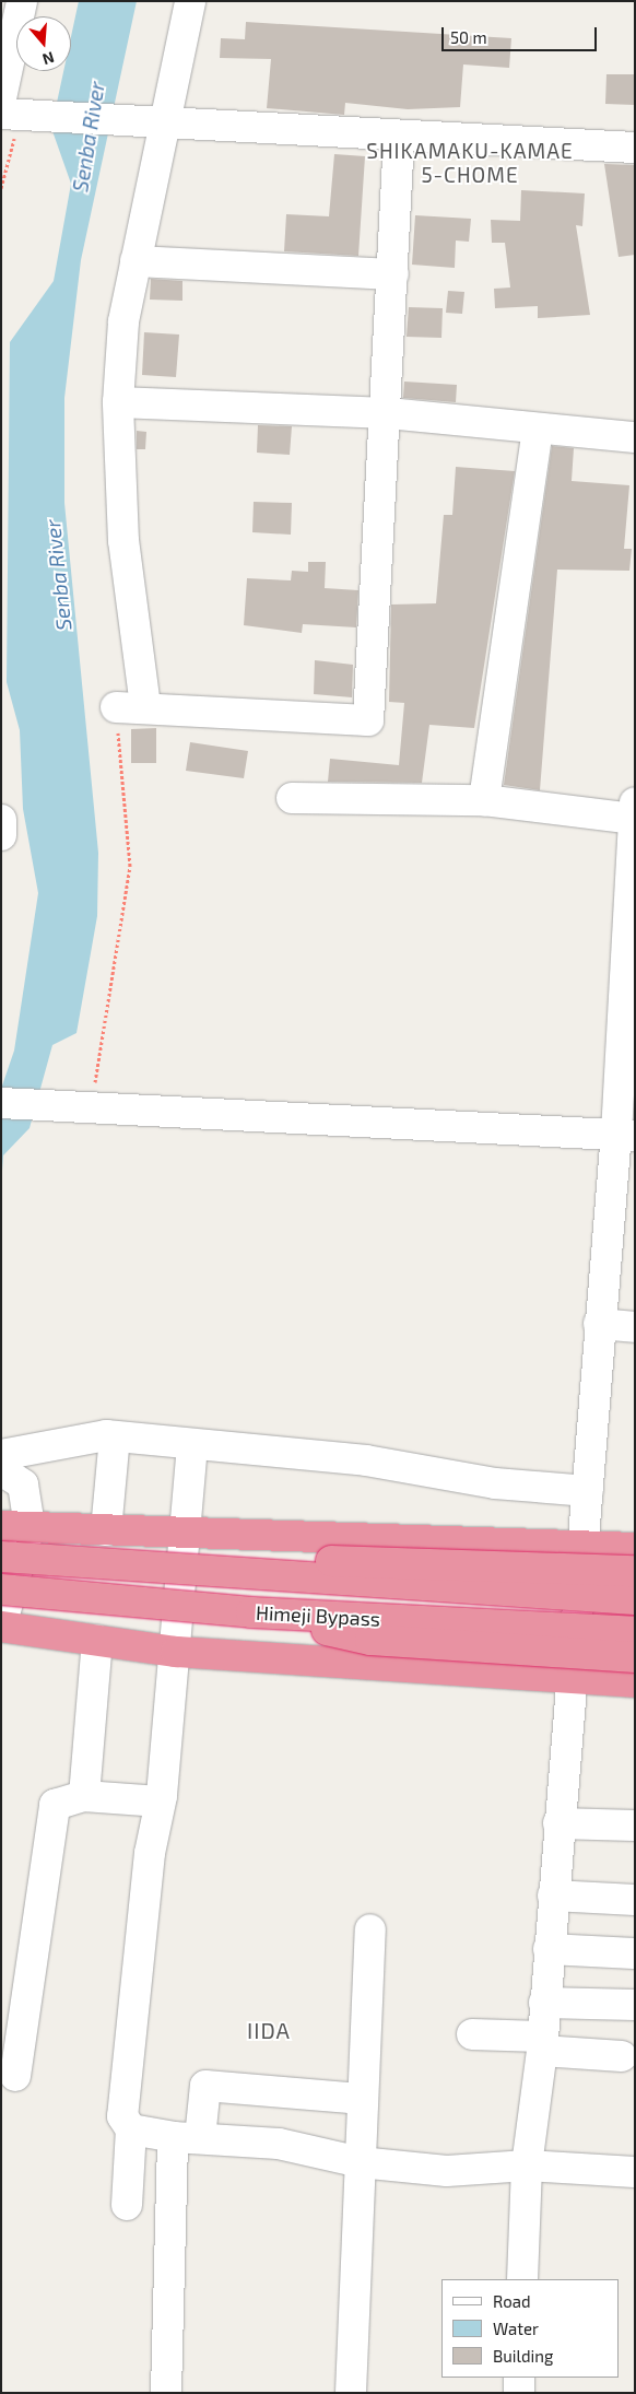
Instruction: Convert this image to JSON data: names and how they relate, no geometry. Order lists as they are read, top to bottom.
{
  "streets": {
    "highway": ["Himeji Bypass"]
  },
  "districts": ["SHIKAMAKU-KAMAE 5-CHOME", "IIDA"],
  "water": ["Senba River"],
  "legend": ["Road", "Water", "Building"],
  "scale_bar": "50 m",
  "north": "bottom"
}
